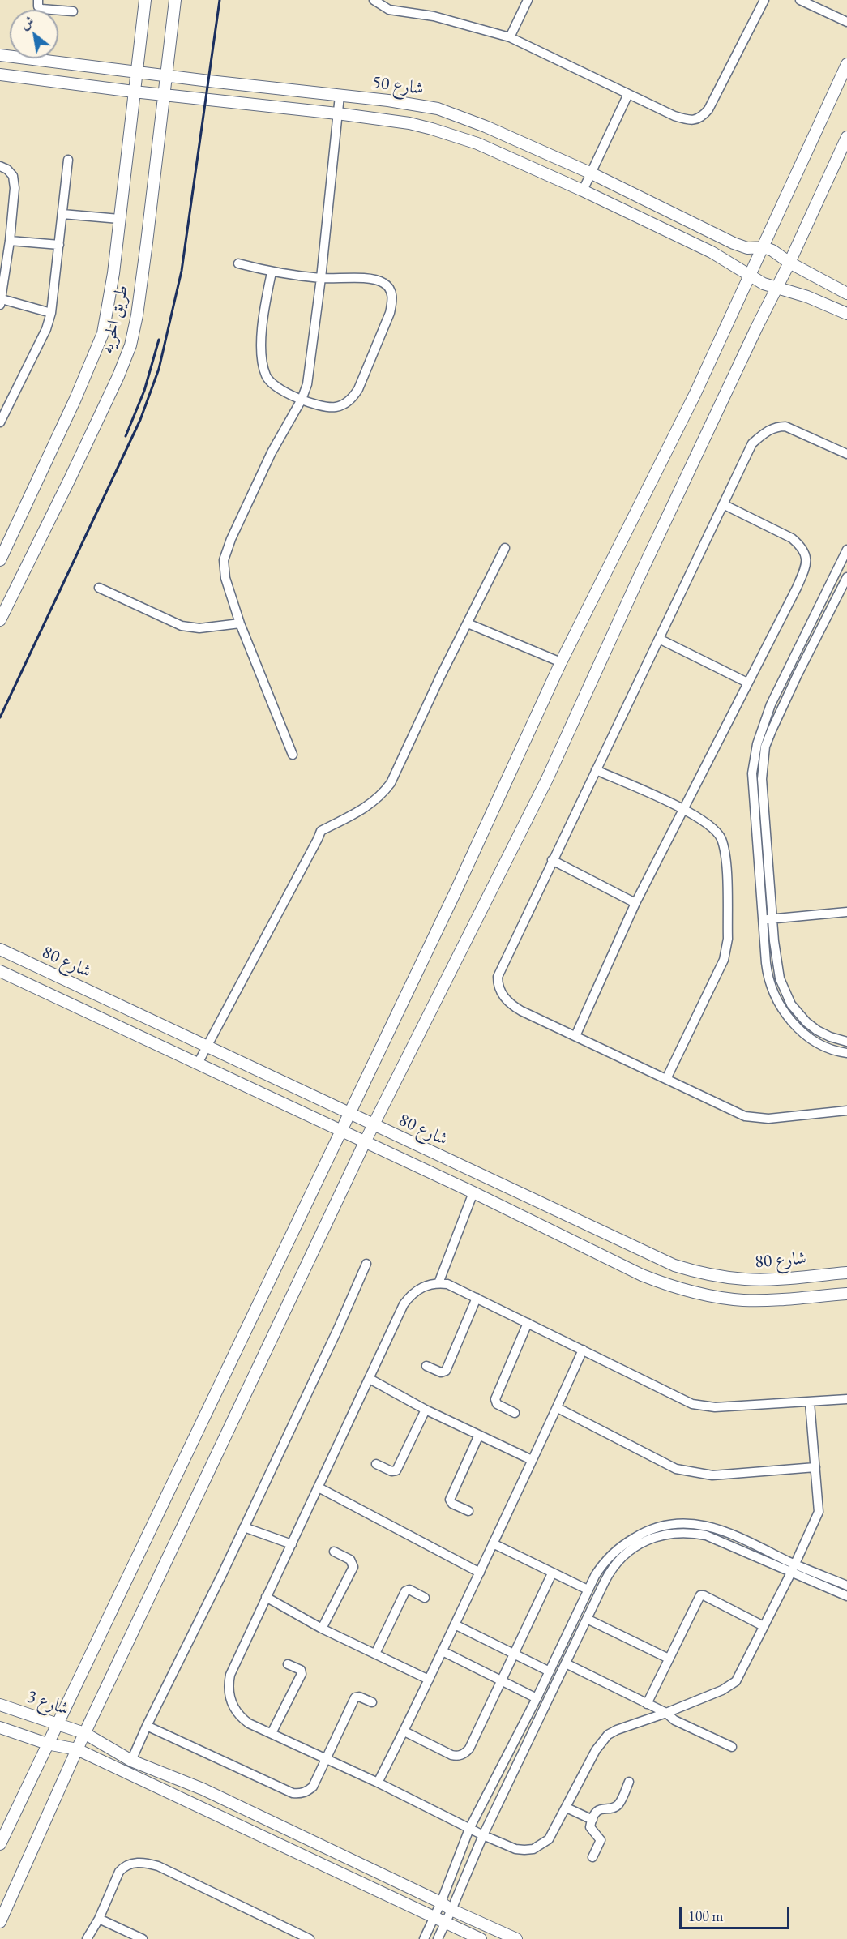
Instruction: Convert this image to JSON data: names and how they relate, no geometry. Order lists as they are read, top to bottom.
{
  "streets": {
    "street": [
      "شارع 50",
      "طريق الحريه",
      "شارع 80",
      "شارع 3"
    ]
  },
  "crossings": [
    ["شارع 50", "طريق الحريه"]
  ],
  "scale_bar": "100 m",
  "north": "top left"
}
